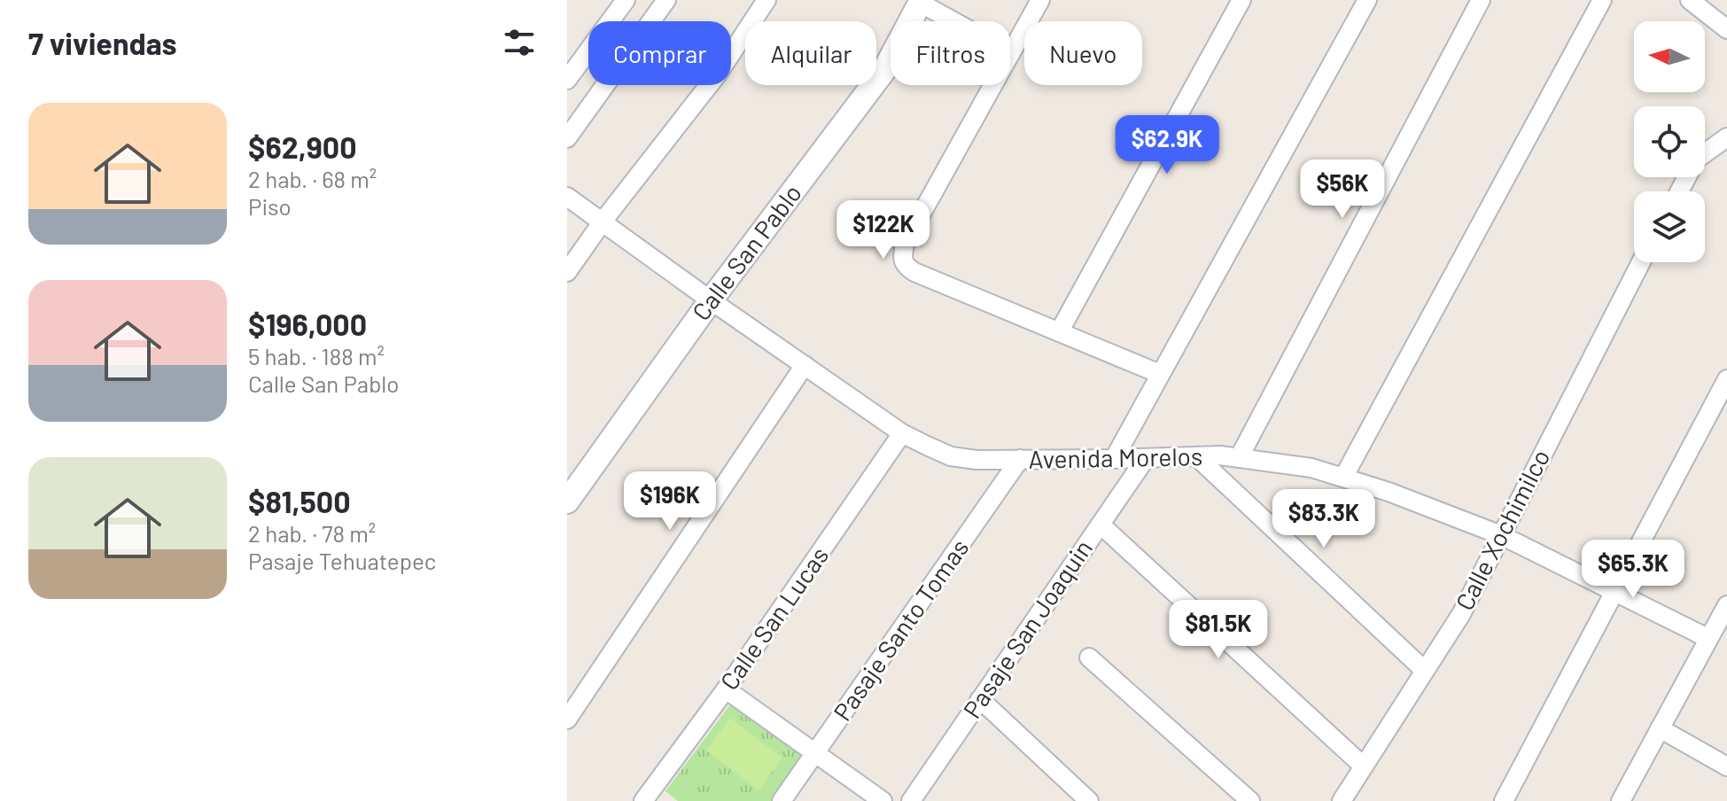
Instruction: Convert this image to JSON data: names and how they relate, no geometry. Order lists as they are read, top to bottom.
{
  "streets": {
    "street": [
      "Calle San Pablo",
      "Avenida Morelos",
      "Calle Xochimilco",
      "Calle San Lucas",
      "Pasaje San Joaquin",
      "Pasaje Santo Tomas"
    ]
  },
  "crossings": [
    ["Calle San Pablo", "Avenida Morelos"],
    ["Avenida Morelos", "Calle Xochimilco"],
    ["Avenida Morelos", "Calle San Lucas"],
    ["Avenida Morelos", "Pasaje San Joaquin"],
    ["Avenida Morelos", "Pasaje Santo Tomas"]
  ],
  "north": "left",
  "page": {
    "heading": "7 viviendas",
    "chip": [
      "Comprar",
      "Alquilar",
      "Filtros",
      "Nuevo"
    ],
    "list": [
      {
        "name": "$62,900",
        "note": "2 hab. · 68 m² · Piso"
      },
      {
        "name": "$196,000",
        "note": "5 hab. · 188 m² · Calle San Pablo"
      },
      {
        "name": "$81,500",
        "note": "2 hab. · 78 m² · Pasaje Tehuatepec"
      }
    ],
    "price": [
      "$62.9K",
      "$56K",
      "$122K",
      "$196K",
      "$83.3K",
      "$65.3K",
      "$81.5K"
    ]
  }
}
